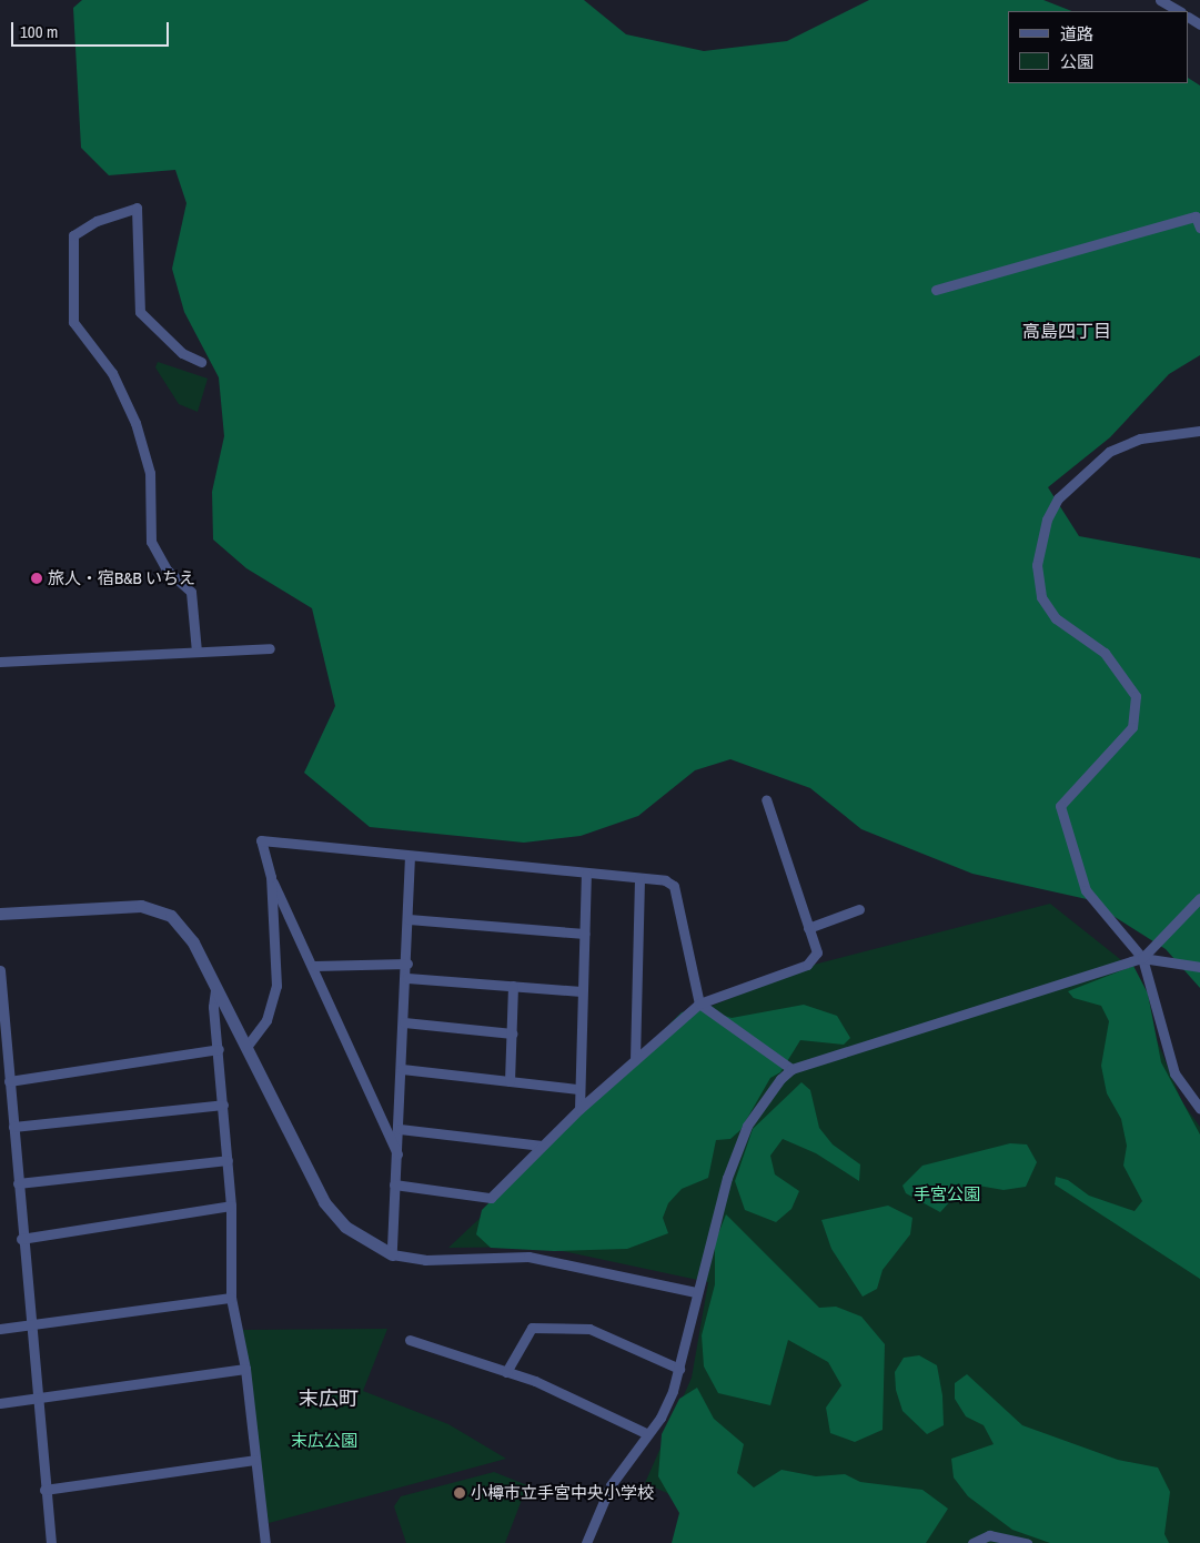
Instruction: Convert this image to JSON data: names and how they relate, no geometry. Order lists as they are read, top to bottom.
{
  "districts": ["高島四丁目", "末広町"],
  "parks": ["手宮公園", "末広公園"],
  "places": ["旅人・宿B&B いちえ", "小樽市立手宮中央小学校"],
  "legend": ["道路", "公園"],
  "scale_bar": "100 m"
}
